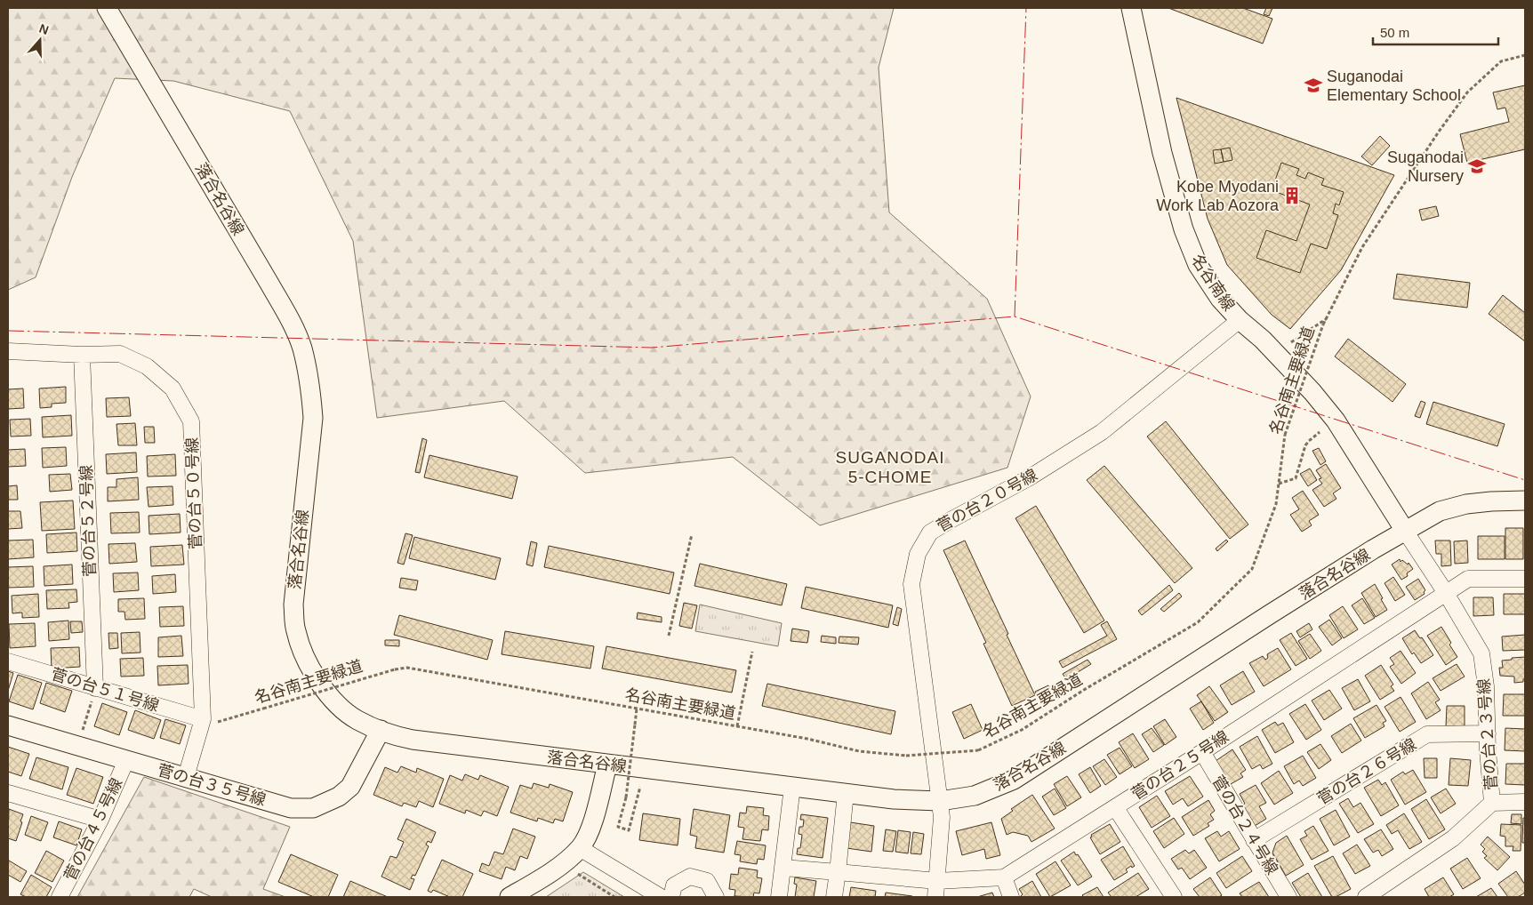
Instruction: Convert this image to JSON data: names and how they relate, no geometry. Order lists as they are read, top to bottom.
{
  "streets": {
    "street": [
      "落合名谷線",
      "名谷南線",
      "菅の台５０号線",
      "菅の台２０号線",
      "菅の台５２号線",
      "菅の台５１号線",
      "菅の台２３号線",
      "菅の台２５号線",
      "菅の台２６号線",
      "菅の台３５号線",
      "菅の台２４号線",
      "菅の台４５号線"
    ],
    "path": ["名谷南主要緑道"]
  },
  "crossings": [
    ["落合名谷線", "名谷南線"],
    ["落合名谷線", "菅の台２０号線"],
    ["落合名谷線", "菅の台２３号線"],
    ["落合名谷線", "菅の台３５号線"],
    ["名谷南線", "菅の台２０号線"],
    ["名谷南線", "菅の台２３号線"],
    ["名谷南主要緑道", "菅の台５０号線"],
    ["名谷南主要緑道", "菅の台５１号線"],
    ["菅の台５０号線", "菅の台５２号線"],
    ["菅の台５０号線", "菅の台５１号線"],
    ["菅の台５０号線", "菅の台３５号線"],
    ["菅の台５２号線", "菅の台５１号線"],
    ["菅の台２３号線", "菅の台２５号線"],
    ["菅の台２３号線", "菅の台２６号線"],
    ["菅の台２５号線", "菅の台２４号線"],
    ["菅の台２６号線", "菅の台２４号線"],
    ["菅の台３５号線", "菅の台４５号線"]
  ],
  "districts": ["SUGANODAI 5-CHOME"],
  "places": {
    "school or university": ["Suganodai Elementary School", "Suganodai Nursery"],
    "building": ["Kobe Myodani Work Lab Aozora"]
  },
  "scale_bar": "50 m",
  "north": "top"
}
